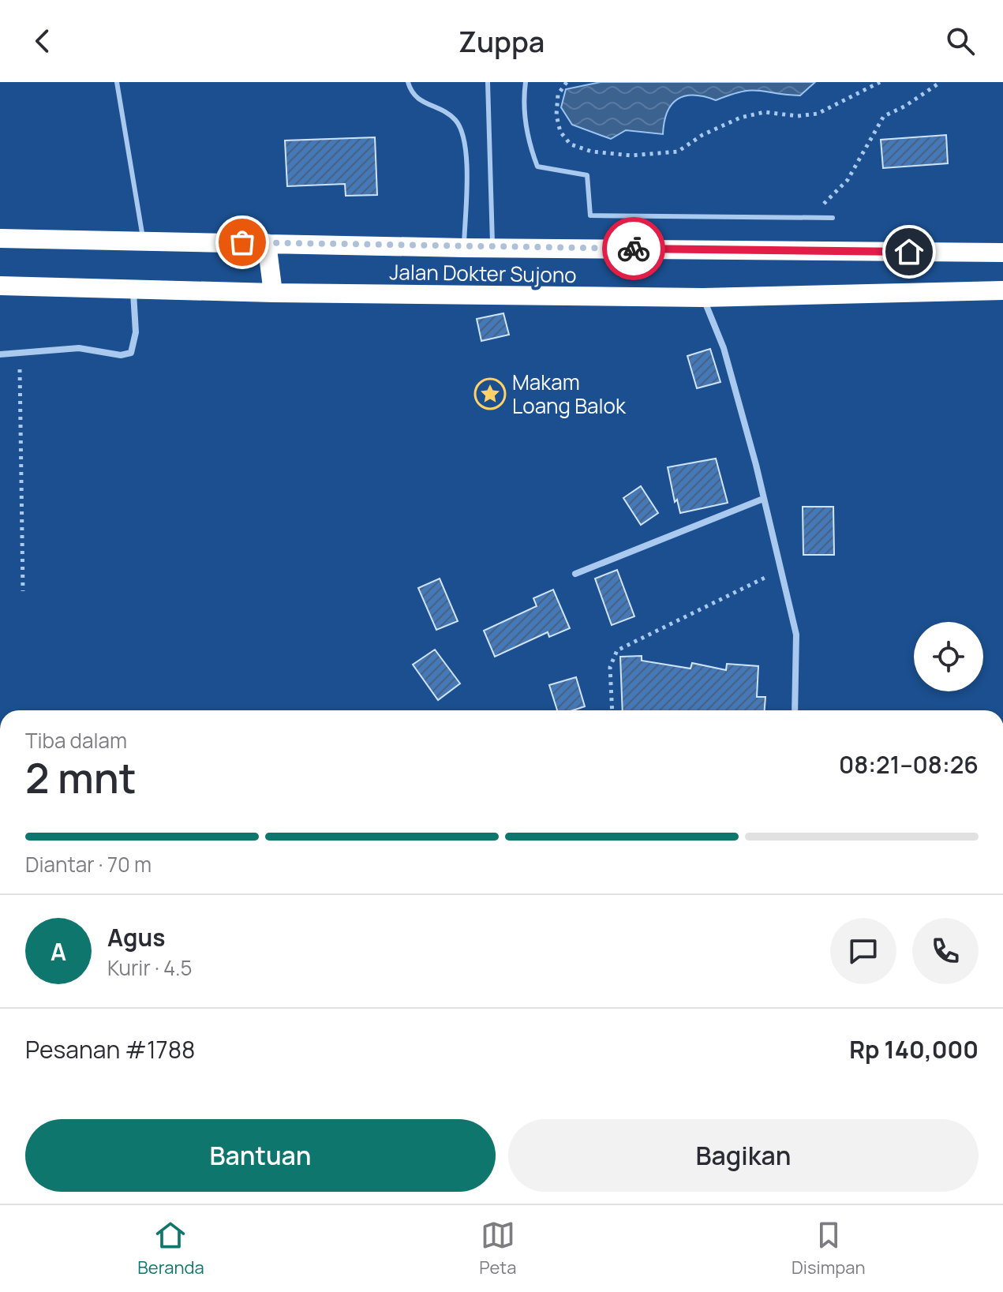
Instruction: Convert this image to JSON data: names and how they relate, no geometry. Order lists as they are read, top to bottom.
{
  "streets": {
    "highway": ["Jalan Dokter Sujono"]
  },
  "places": {
    "place": ["Makam Loang Balok"]
  },
  "page": {
    "header": "Zuppa",
    "heading": ["2 mnt", "Tiba dalam", "08:21–08:26"],
    "panel": [
      "Agus",
      "Kurir · 4.5",
      "Pesanan #1788",
      "Rp 140,000"
    ],
    "bar": "Diantar · 70 m",
    "round": "A",
    "buttons": ["Bantuan", "Bagikan"],
    "tabs": ["Beranda", "Peta", "Disimpan"]
  }
}
